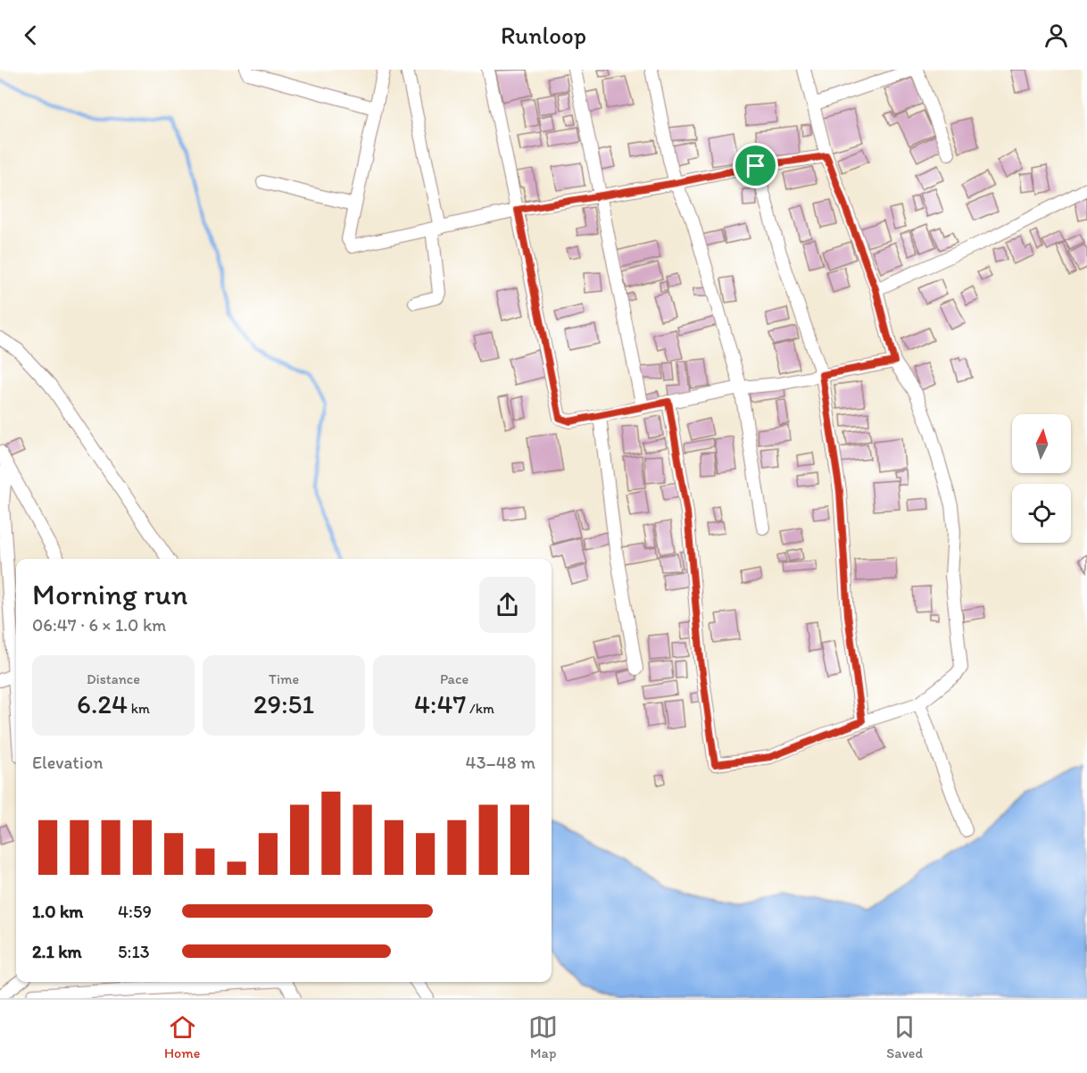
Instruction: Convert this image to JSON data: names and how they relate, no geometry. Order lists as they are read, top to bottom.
{
  "north": "top",
  "page": {
    "header": "Runloop",
    "heading": ["Morning run", "06:47 · 6 × 1.0 km"],
    "stats": [
      ["Distance", "6.24 km"],
      ["Time", "29:51"],
      ["Pace", "4:47 /km"]
    ],
    "chart": ["Elevation", "43–48 m"],
    "list": [
      {
        "name": "1.0 km",
        "note": "4:59"
      },
      {
        "name": "2.1 km",
        "note": "5:13"
      }
    ],
    "tabs": ["Home", "Map", "Saved"]
  }
}
